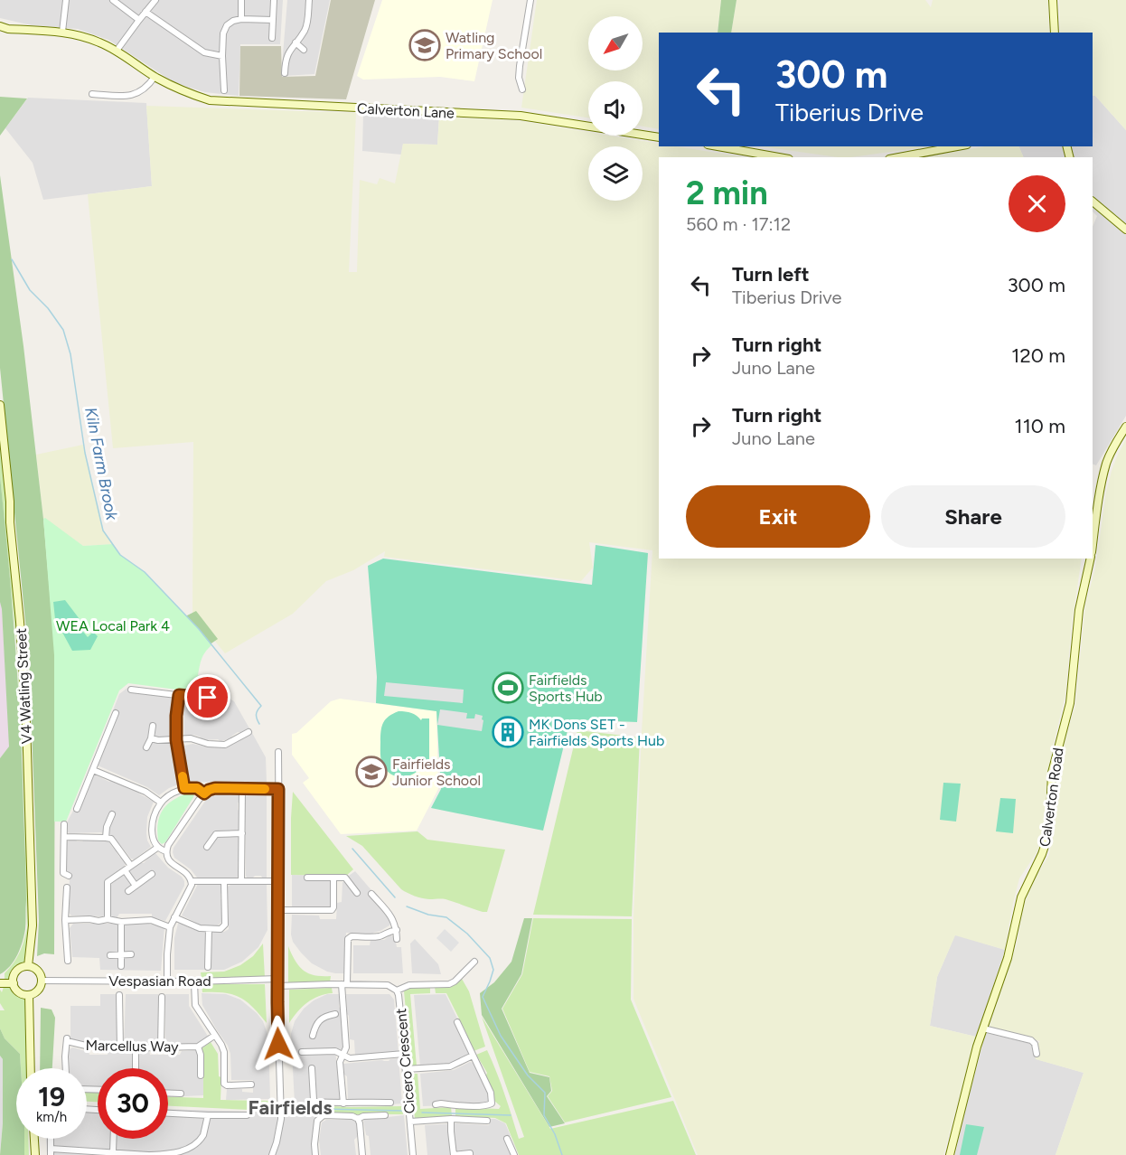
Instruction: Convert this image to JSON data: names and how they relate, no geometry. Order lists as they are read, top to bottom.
{
  "streets": {
    "street": [
      "Calverton Lane",
      "V4 Watling Street",
      "Calverton Road",
      "Vespasian Road",
      "Marcellus Way",
      "Cicero Crescent"
    ]
  },
  "crossings": [
    ["V4 Watling Street", "Vespasian Road"]
  ],
  "districts": ["Fairfields"],
  "water": ["Kiln Farm Brook"],
  "parks": ["WEA Local Park 4"],
  "places": {
    "school or university": ["Watling Primary School", "Fairfields Junior School"],
    "sports": ["Fairfields Sports Hub"],
    "building": ["MK Dons SET - Fairfields Sports Hub"]
  },
  "north": "bottom left",
  "page": {
    "turn": ["300 m", "Tiberius Drive"],
    "heading": ["2 min", "560 m · 17:12"],
    "list": [
      {
        "name": "Turn left",
        "note": "Tiberius Drive",
        "value": "300 m"
      },
      {
        "name": "Turn right",
        "note": "Juno Lane",
        "value": "120 m"
      },
      {
        "name": "Turn right",
        "note": "Juno Lane",
        "value": "110 m"
      }
    ],
    "buttons": ["Exit", "Share"],
    "speed": "19 km/h",
    "limit": "30"
  }
}
